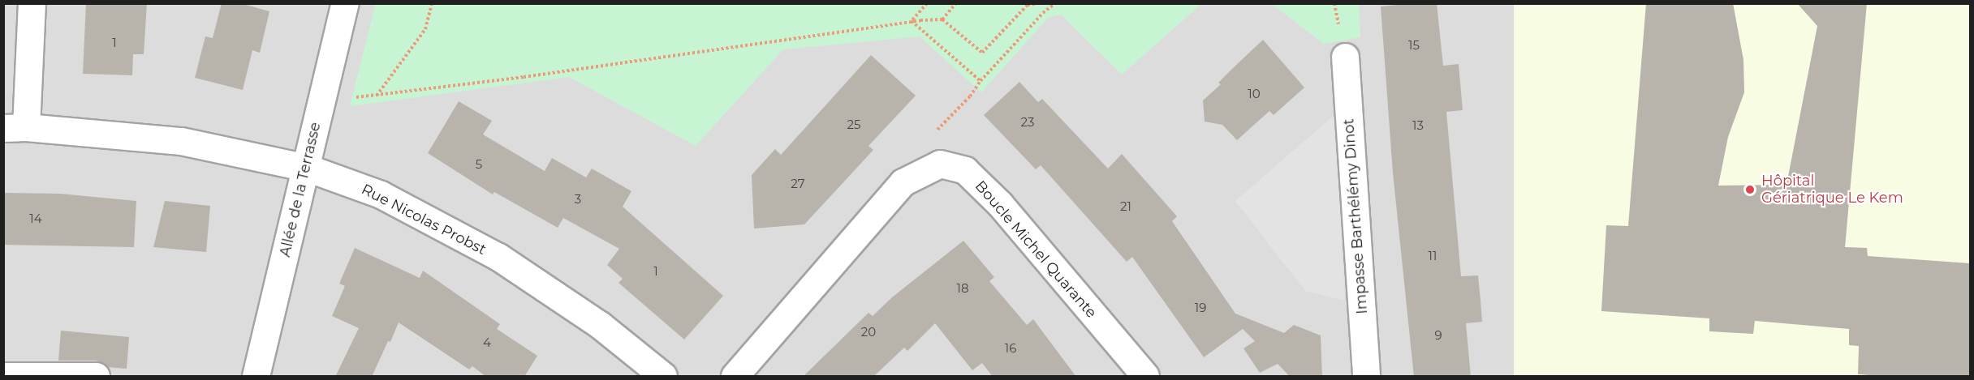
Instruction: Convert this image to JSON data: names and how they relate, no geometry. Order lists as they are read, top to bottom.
{
  "streets": {
    "street": [
      "Allée de la Terrasse",
      "Impasse Barthélémy Dinot",
      "Rue Nicolas Probst",
      "Boucle Michel Quarante"
    ]
  },
  "crossings": [
    ["Allée de la Terrasse", "Rue Nicolas Probst"]
  ],
  "places": ["Hôpital Gériatrique Le Kem"],
  "house_numbers": [
    "1",
    "15",
    "10",
    "23",
    "25",
    "13",
    "5",
    "27",
    "3",
    "21",
    "14",
    "11",
    "1",
    "18",
    "19",
    "20",
    "9",
    "4",
    "16"
  ]
}
